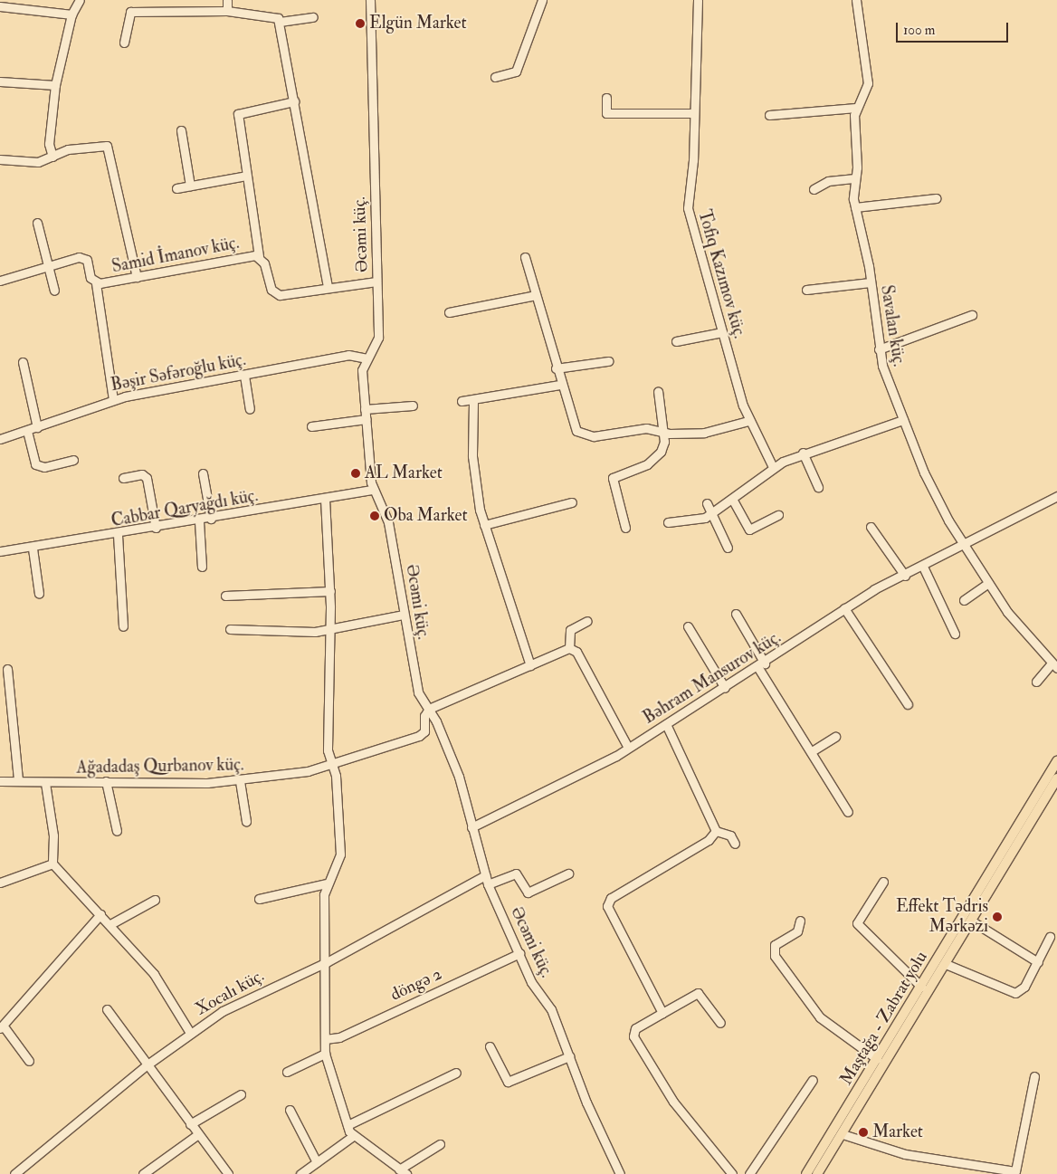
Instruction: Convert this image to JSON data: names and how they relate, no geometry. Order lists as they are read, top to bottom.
{
  "streets": {
    "main road": ["Maştağa - Zabrat yolu"],
    "street": [
      "Əcəmi küç.",
      "Samid İmanov küç.",
      "Tofiq Kazımov küç.",
      "Savalan küç.",
      "Bəşir Səfəroğlu küç.",
      "Cabbar Qaryağdı küç.",
      "Bəhram Mansurov küç.",
      "Ağadadaş Qurbanov küç.",
      "döngə 2",
      "Xocalı küç."
    ]
  },
  "crossings": [
    ["Əcəmi küç.", "Samid İmanov küç."],
    ["Əcəmi küç.", "Bəşir Səfəroğlu küç."],
    ["Əcəmi küç.", "Cabbar Qaryağdı küç."],
    ["Əcəmi küç.", "Bəhram Mansurov küç."],
    ["Əcəmi küç.", "Ağadadaş Qurbanov küç."],
    ["Əcəmi küç.", "döngə 2"],
    ["Əcəmi küç.", "Xocalı küç."],
    ["Savalan küç.", "Bəhram Mansurov küç."]
  ],
  "places": [
    "Elgün Market",
    "AL Market",
    "Oba Market",
    "Effekt Tədris Mərkəzi",
    "Market"
  ],
  "scale_bar": "100 m"
}
